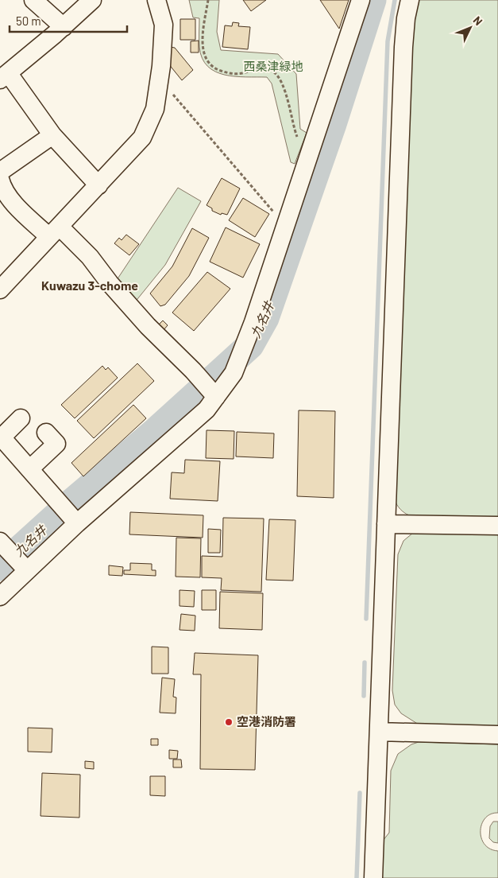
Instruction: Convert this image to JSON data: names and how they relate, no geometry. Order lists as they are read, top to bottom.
{
  "districts": ["Kuwazu 3-chome"],
  "water": ["九名井"],
  "parks": ["西桑津緑地"],
  "places": ["空港消防署"],
  "scale_bar": "50 m",
  "north": "top right"
}
